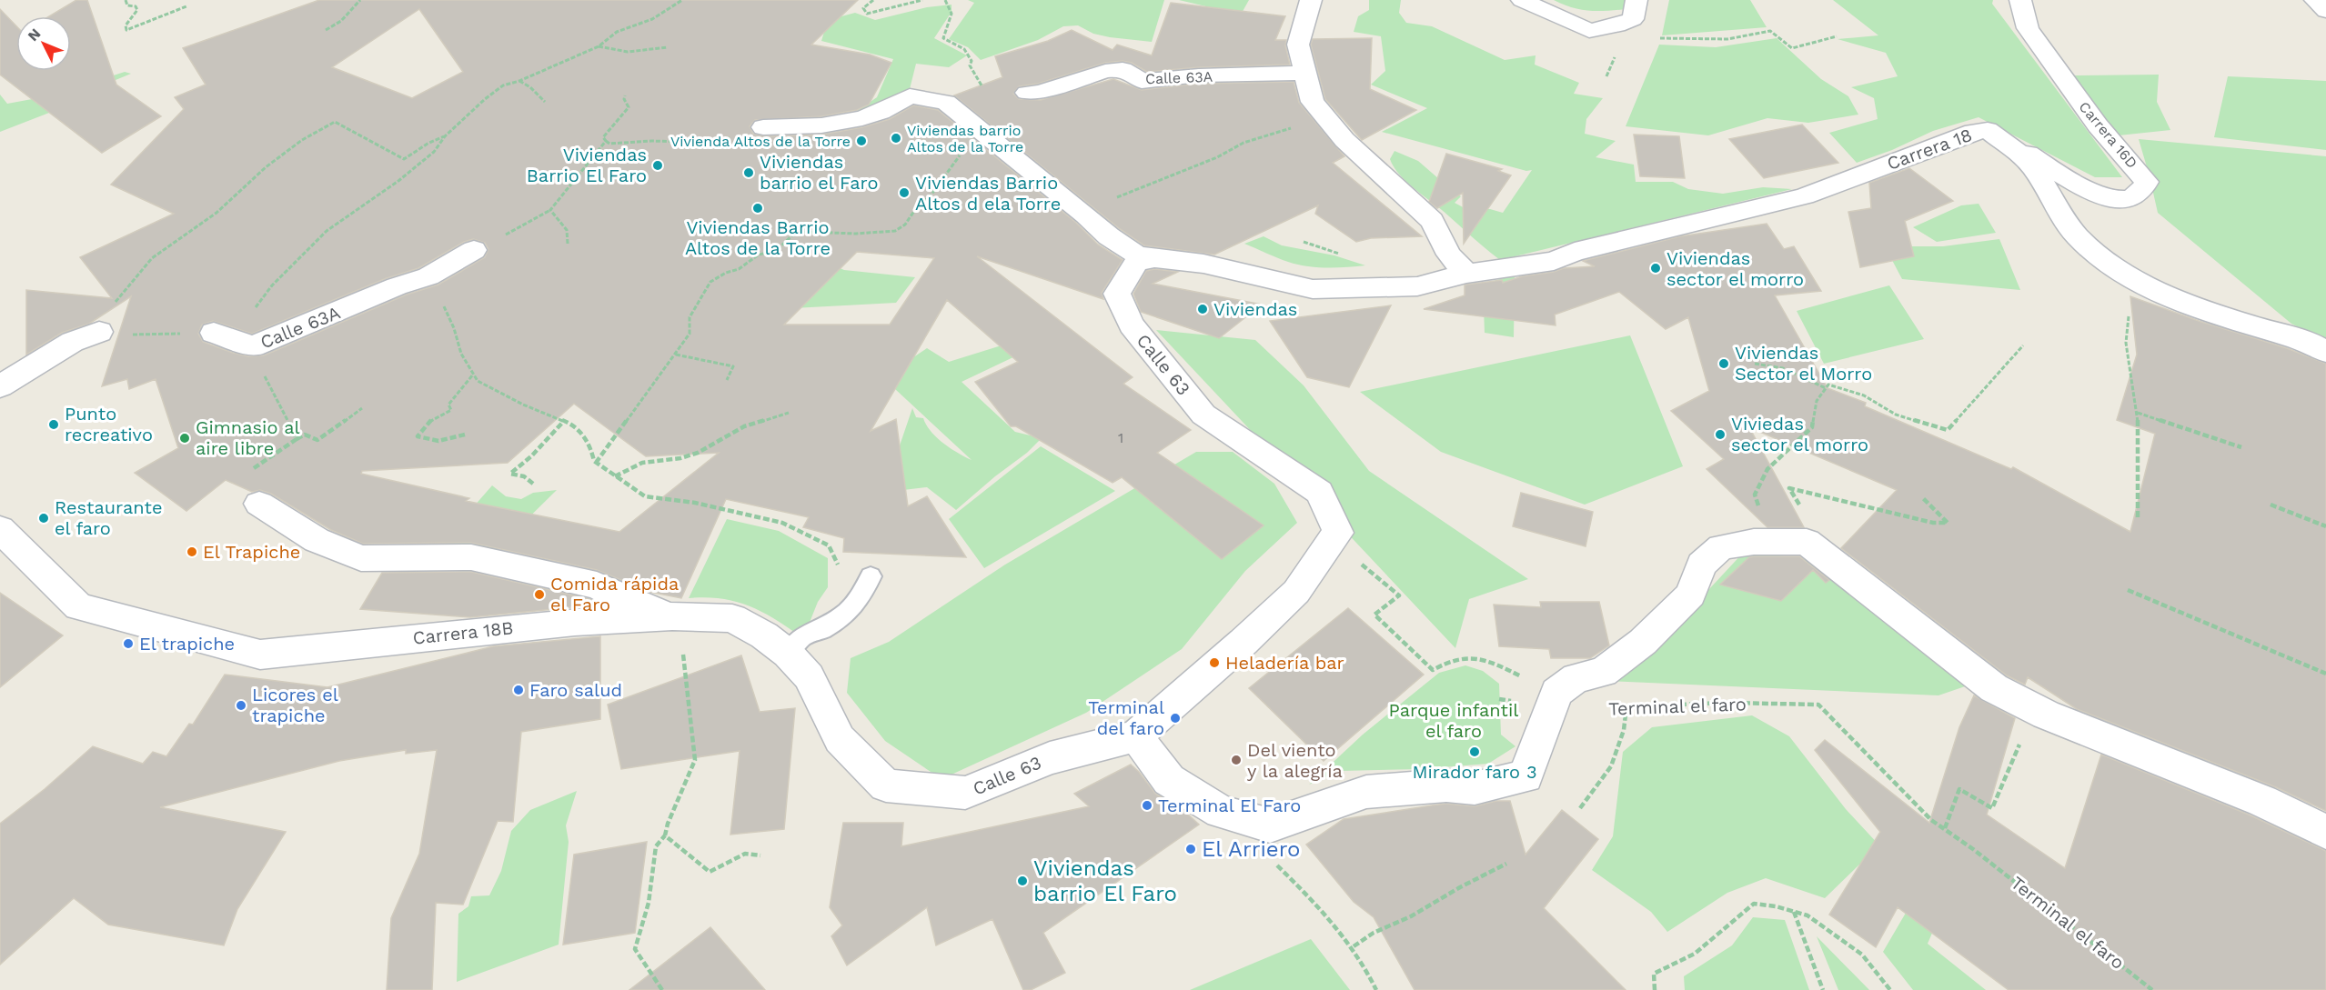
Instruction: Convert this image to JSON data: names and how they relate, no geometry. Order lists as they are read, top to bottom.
{
  "streets": {
    "street": [
      "Calle 63A",
      "Carrera 16D",
      "Carrera 18",
      "Calle 63",
      "Carrera 18B"
    ],
    "path": ["Terminal el faro"]
  },
  "crossings": [
    ["Carrera 16D", "Carrera 18"],
    ["Calle 63", "Carrera 18B"]
  ],
  "parks": ["Parque infantil el faro"],
  "places": [
    "Viviendas barrio Altos de la Torre",
    "Vivienda Altos de la Torre",
    "Viviendas Barrio El Faro",
    "Viviendas barrio el Faro",
    "Viviendas Barrio Altos d ela Torre",
    "Viviendas Barrio Altos de la Torre",
    "Viviendas sector el morro",
    "Viviendas",
    "Viviendas Sector el Morro",
    "Punto recreativo",
    "Viviedas sector el morro",
    "Gimnasio al aire libre",
    "Restaurante el faro",
    "El Trapiche",
    "Comida rápida el Faro",
    "El trapiche",
    "Heladería bar",
    "Faro salud",
    "Licores el trapiche",
    "Terminal del faro",
    "Mirador faro 3",
    "Del viento y la alegría",
    "Terminal El Faro",
    "El Arriero",
    "Viviendas barrio El Faro"
  ],
  "house_numbers": ["1"],
  "north": "top left"
}
